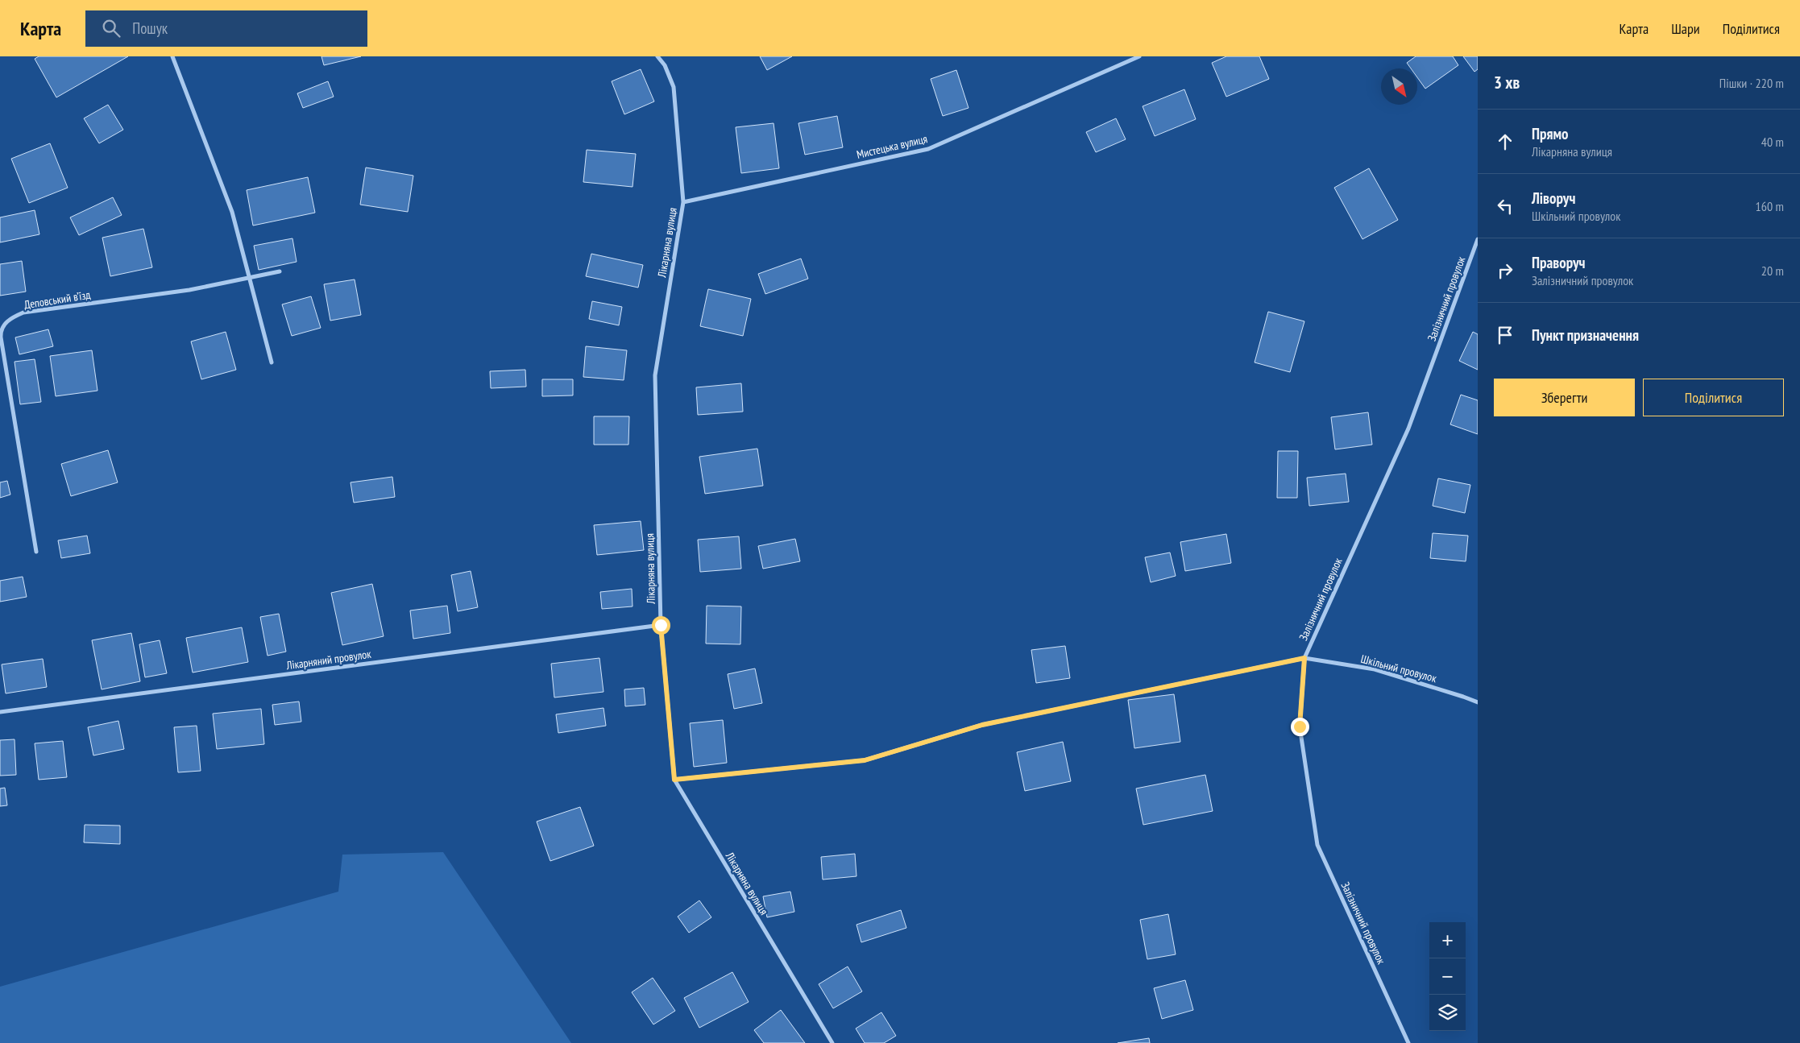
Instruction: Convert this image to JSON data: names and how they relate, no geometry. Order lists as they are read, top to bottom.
{
  "streets": {
    "street": [
      "Мистецька вулиця",
      "Лікарняна вулиця",
      "Залізничний провулок",
      "Деповський в’їзд",
      "Лікарняний провулок",
      "Шкільний провулок"
    ]
  },
  "crossings": [
    ["Мистецька вулиця", "Лікарняна вулиця"],
    ["Лікарняна вулиця", "Лікарняний провулок"],
    ["Лікарняна вулиця", "Шкільний провулок"],
    ["Залізничний провулок", "Шкільний провулок"]
  ],
  "north": "bottom right",
  "page": {
    "header": "Карта",
    "search": "Пошук",
    "nav": ["Карта", "Шари", "Поділитися"],
    "heading": ["3 хв", "Пішки · 220 m"],
    "list": [
      ["Прямо", "Лікарняна вулиця", "40 m"],
      ["Ліворуч", "Шкільний провулок", "160 m"],
      ["Праворуч", "Залізничний провулок", "20 m"],
      "Пункт призначення"
    ],
    "buttons": ["Зберегти", "Поділитися"],
    "map_buttons": ["+", "−"]
  }
}
